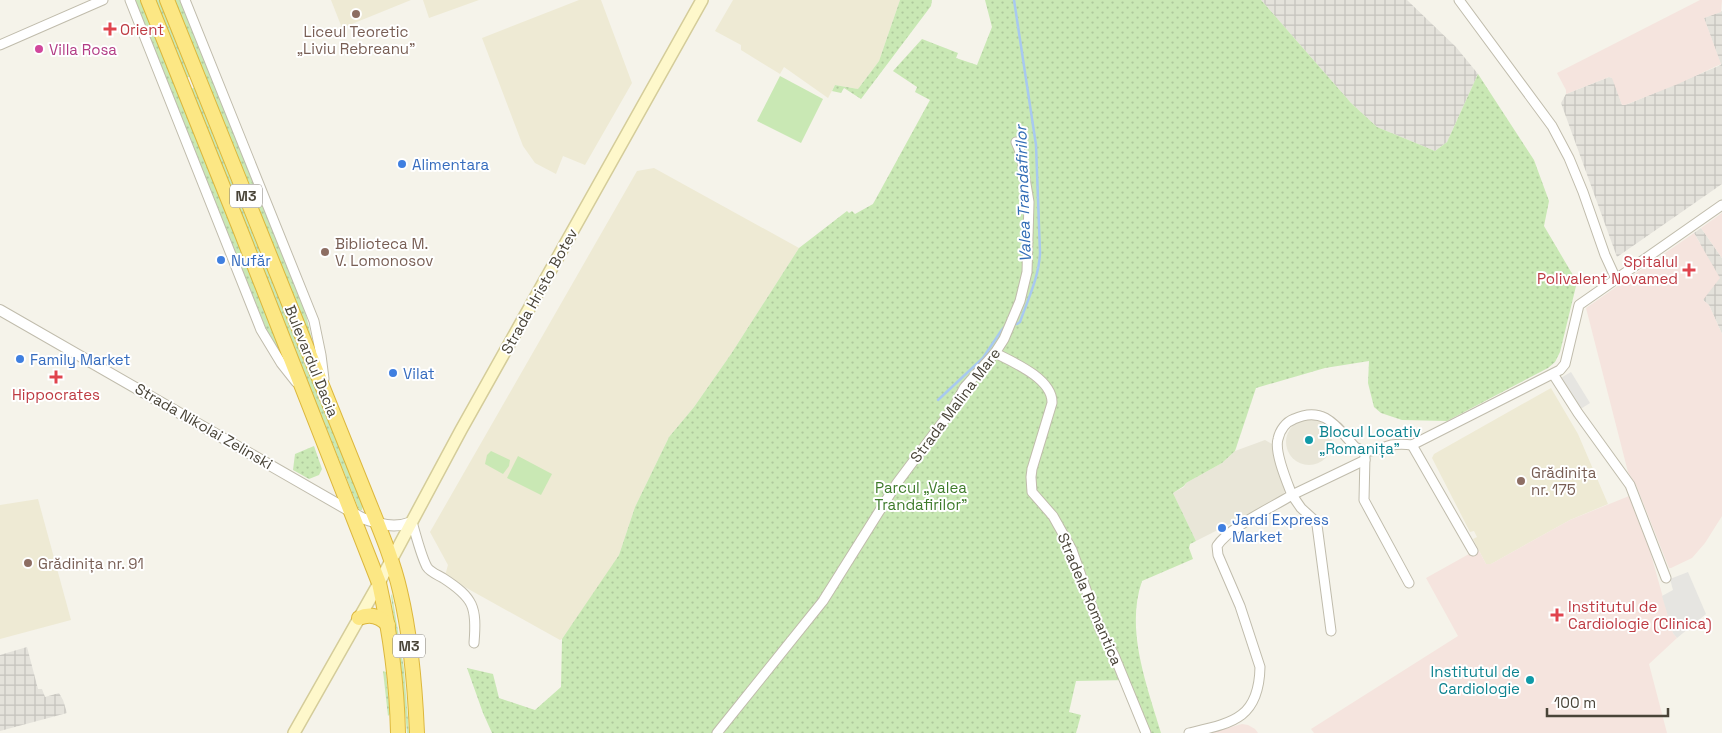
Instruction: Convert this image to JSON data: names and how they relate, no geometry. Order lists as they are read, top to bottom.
{
  "streets": {
    "highway": ["M3", "Bulevardul Dacia"],
    "main road": ["Strada Hristo Botev"],
    "street": ["Strada Malina Mare", "Strada Nikolai Zelinski", "Stradela Romantica"]
  },
  "crossings": [
    ["Strada Hristo Botev", "Bulevardul Dacia"],
    ["Strada Hristo Botev", "Strada Nikolai Zelinski"],
    ["Bulevardul Dacia", "Strada Nikolai Zelinski"],
    ["Strada Malina Mare", "Stradela Romantica"]
  ],
  "water": ["Valea Trandafirilor"],
  "parks": ["Parcul „Valea Trandafirilor”"],
  "places": {
    "other": [
      "Liceul Teoretic „Liviu Rebreanu”",
      "Villa Rosa",
      "Alimentara",
      "Biblioteca M. V. Lomonosov",
      "Nufăr",
      "Family Market",
      "Vilat",
      "Blocul Locativ „Romanița”",
      "Grădinița nr. 175",
      "Jardi Express Market",
      "Grădinița nr. 91",
      "Institutul de Cardiologie"
    ],
    "health": [
      "Orient",
      "Spitalul Polivalent Novamed",
      "Hippocrates",
      "Institutul de Cardiologie (Clinica)"
    ]
  },
  "scale_bar": "100 m"
}
